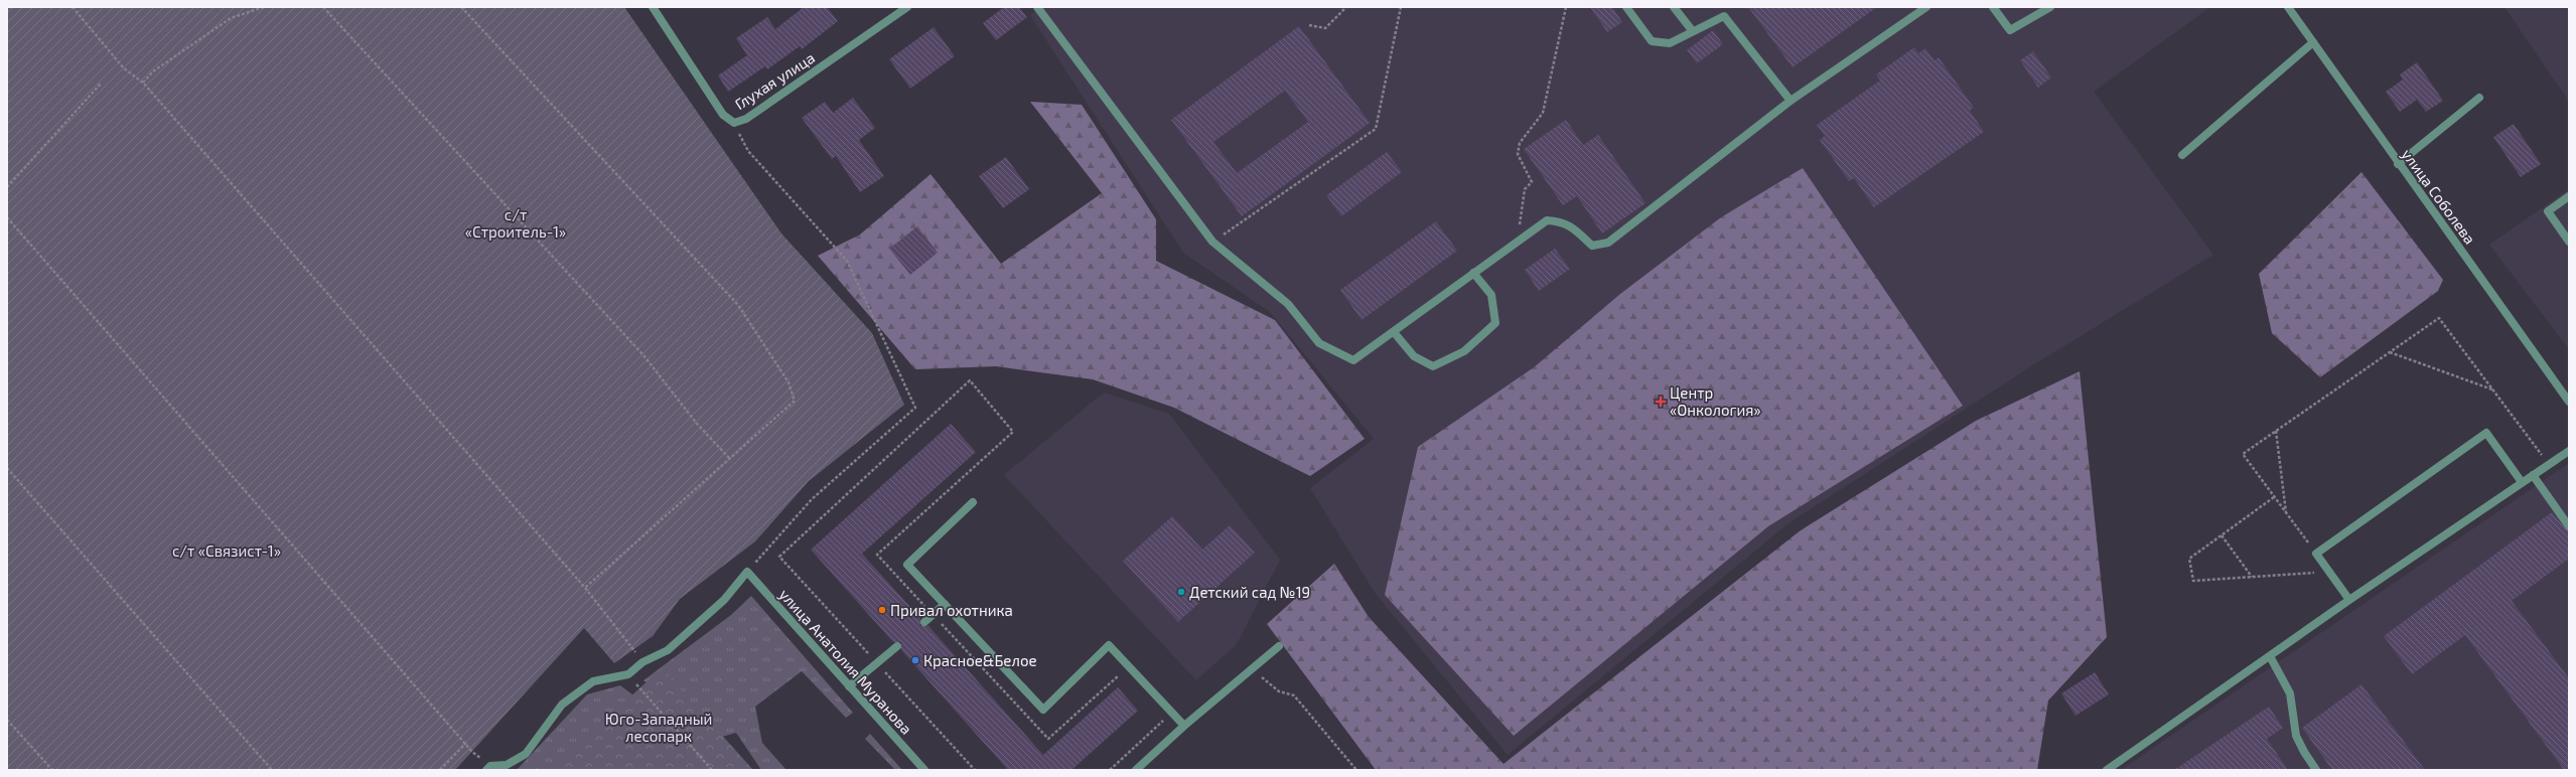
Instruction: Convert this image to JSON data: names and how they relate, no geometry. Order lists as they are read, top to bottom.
{
  "streets": {
    "street": ["Глухая улица", "улица Соболева", "улица Анатолия Муранова"]
  },
  "parks": ["с/т «Строитель-1»", "с/т «Связист-1»", "Юго-Западный лесопарк"],
  "places": {
    "health": ["Центр «Онкология»"],
    "other": ["Детский сад №19", "Привал охотника", "Красное&Белое"]
  }
}
